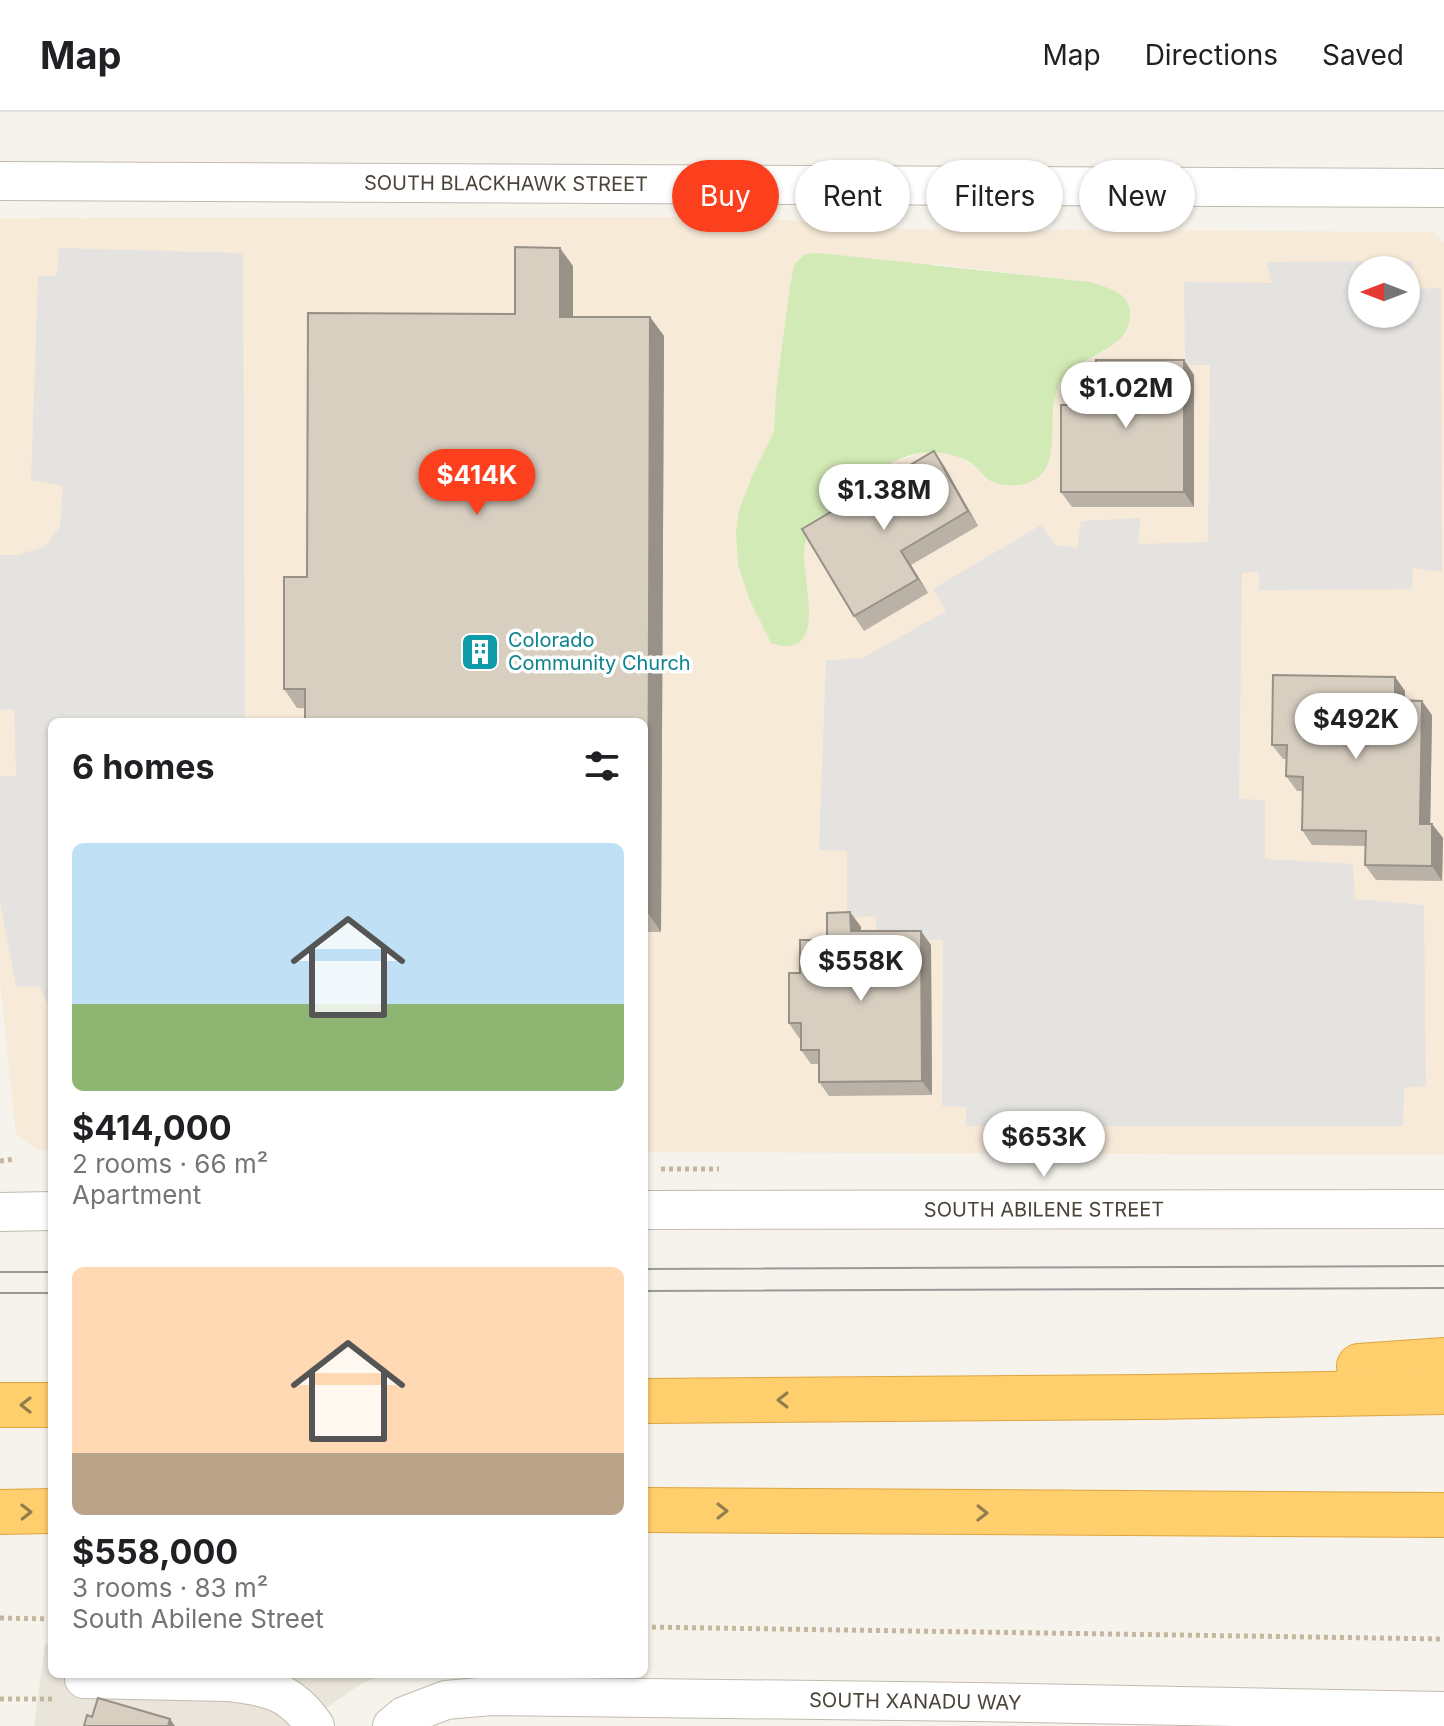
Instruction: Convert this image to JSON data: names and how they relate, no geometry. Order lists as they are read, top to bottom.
{
  "streets": {
    "street": ["SOUTH BLACKHAWK STREET", "SOUTH ABILENE STREET", "SOUTH XANADU WAY"]
  },
  "places": {
    "building": ["Colorado Community Church"]
  },
  "north": "left",
  "page": {
    "header": "Map",
    "nav": ["Map", "Directions", "Saved"],
    "chip": [
      "Buy",
      "Rent",
      "Filters",
      "New"
    ],
    "price": [
      "$1.02M",
      "$414K",
      "$1.38M",
      "$492K",
      "$558K",
      "$653K"
    ],
    "heading": "6 homes",
    "list": [
      {
        "name": "$414,000",
        "note": "2 rooms · 66 m² · Apartment"
      },
      {
        "name": "$558,000",
        "note": "3 rooms · 83 m² · South Abilene Street"
      }
    ]
  }
}
